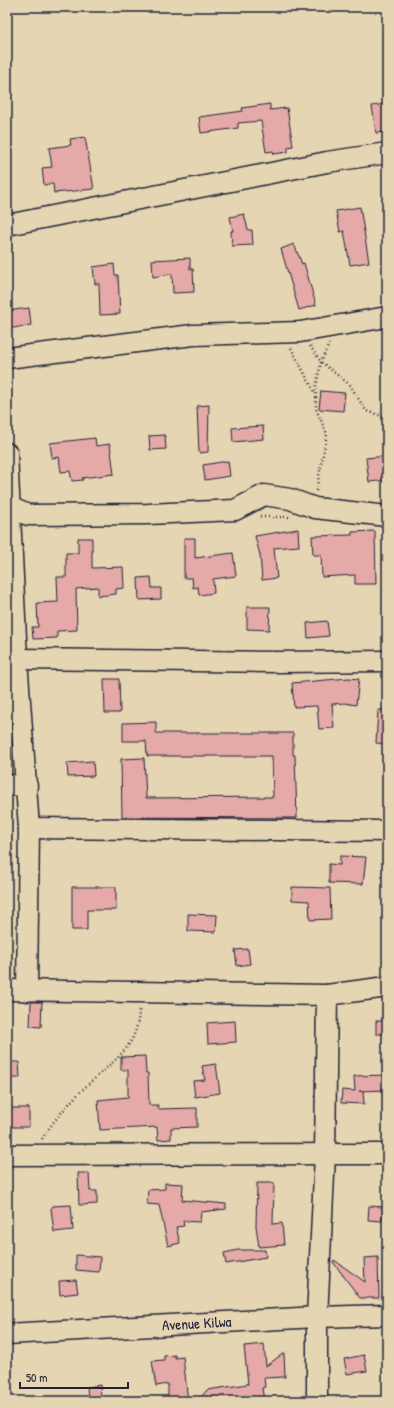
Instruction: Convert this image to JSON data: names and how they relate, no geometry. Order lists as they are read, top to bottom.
{
  "streets": {
    "street": ["Avenue Kilwa"]
  },
  "scale_bar": "50 m"
}
